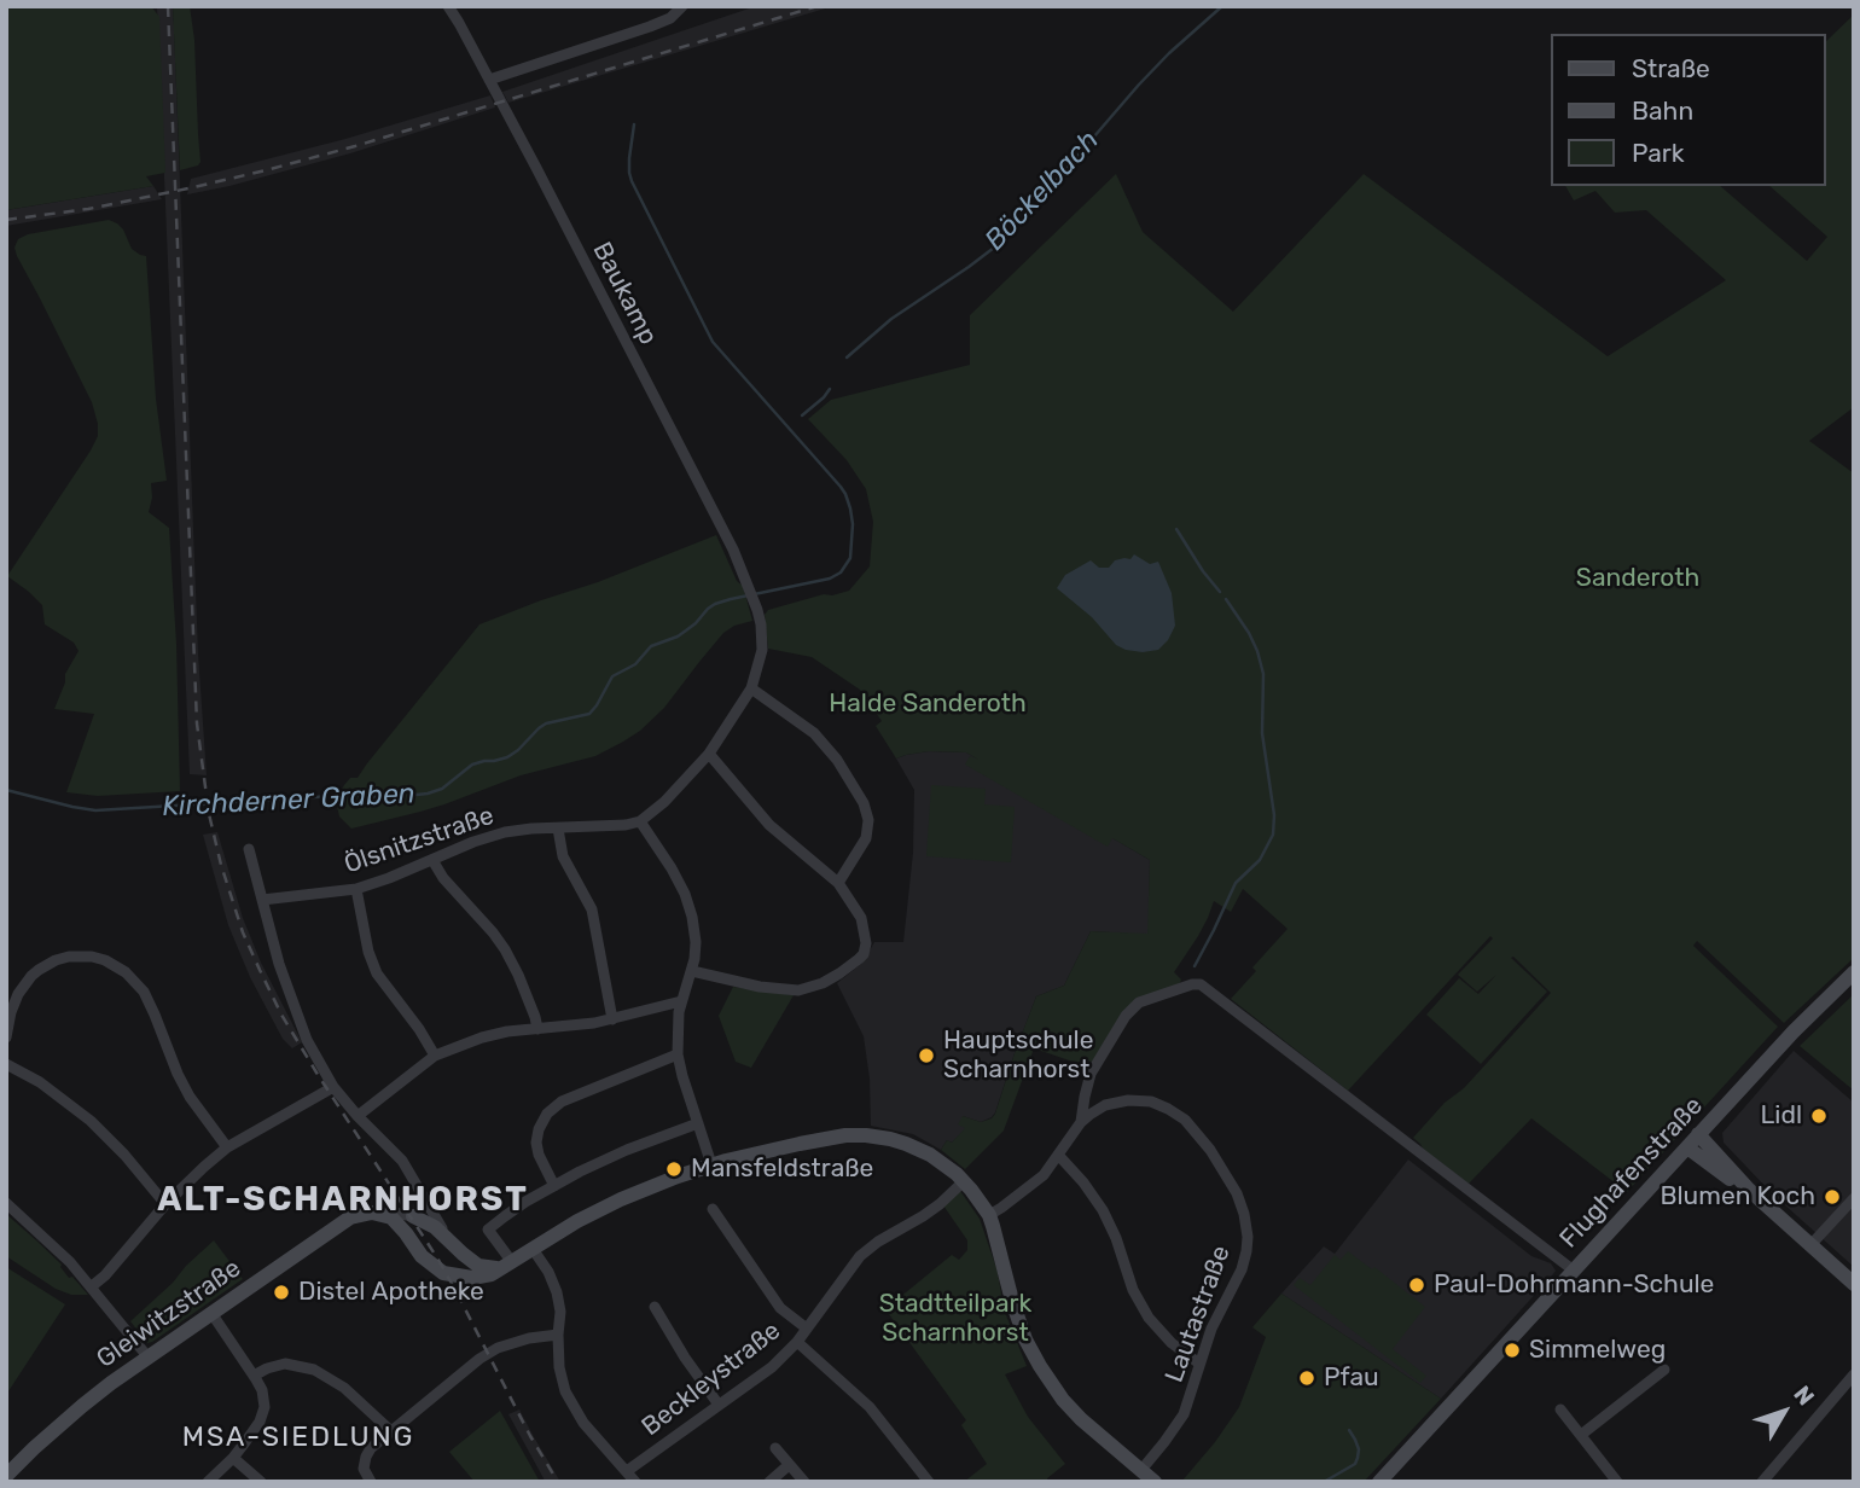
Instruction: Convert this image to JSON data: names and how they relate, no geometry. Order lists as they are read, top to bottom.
{
  "streets": {
    "street": [
      "Baukamp",
      "Ölsnitzstraße",
      "Flughafenstraße",
      "Gleiwitzstraße",
      "Lautastraße",
      "Beckleystraße"
    ]
  },
  "districts": ["ALT-SCHARNHORST", "MSA-SIEDLUNG"],
  "water": ["Böckelbach", "Kirchderner Graben"],
  "parks": ["Sanderoth", "Halde Sanderoth", "Stadtteilpark Scharnhorst"],
  "places": [
    "Hauptschule Scharnhorst",
    "Lidl",
    "Mansfeldstraße",
    "Blumen Koch",
    "Paul-Dohrmann-Schule",
    "Distel Apotheke",
    "Simmelweg",
    "Pfau"
  ],
  "legend": ["Straße", "Bahn", "Park"],
  "north": "top right"
}
